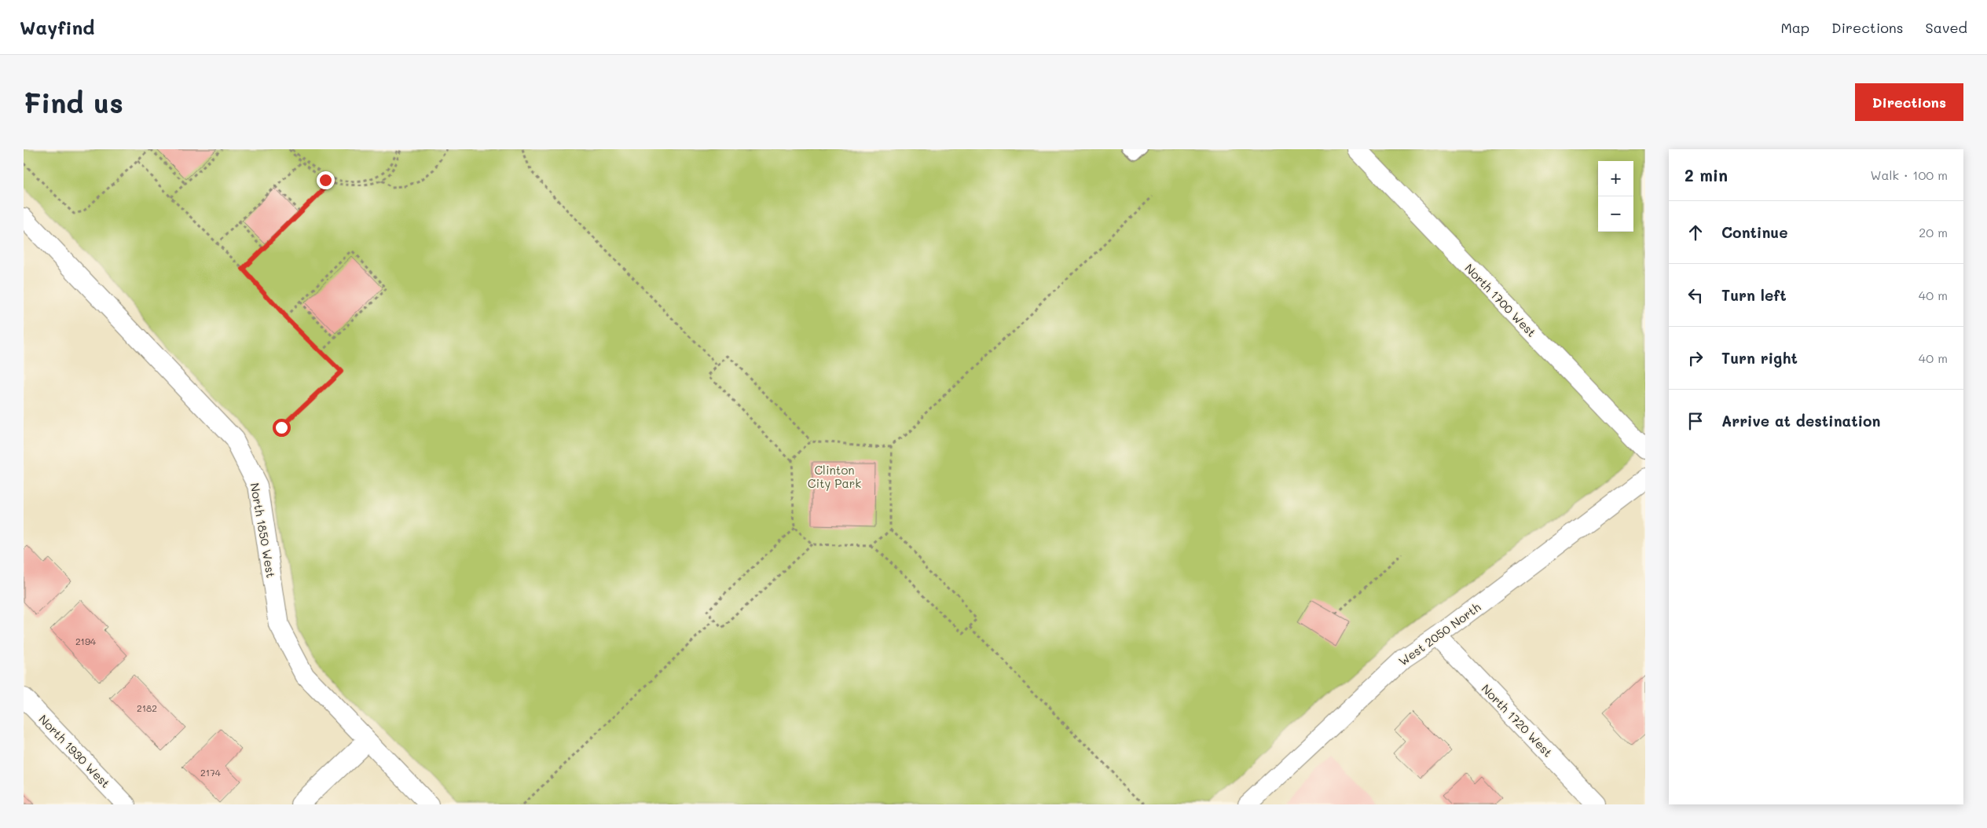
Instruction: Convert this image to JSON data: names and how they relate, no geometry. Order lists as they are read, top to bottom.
{
  "streets": {
    "street": [
      "North 1700 West",
      "North 1850 West",
      "West 2050 North",
      "North 1720 West",
      "North 1930 West"
    ]
  },
  "crossings": [
    ["West 2050 North", "North 1720 West"]
  ],
  "parks": ["Clinton City Park"],
  "house_numbers": ["2194", "2182", "2174"],
  "page": {
    "header": "Wayfind",
    "nav": ["Map", "Directions", "Saved"],
    "buttons": "Directions",
    "title": "Find us",
    "heading": ["2 min", "Walk · 100 m"],
    "map_buttons": ["+", "−"],
    "list": [
      ["Continue", "20 m"],
      ["Turn left", "40 m"],
      ["Turn right", "40 m"],
      "Arrive at destination"
    ]
  }
}
